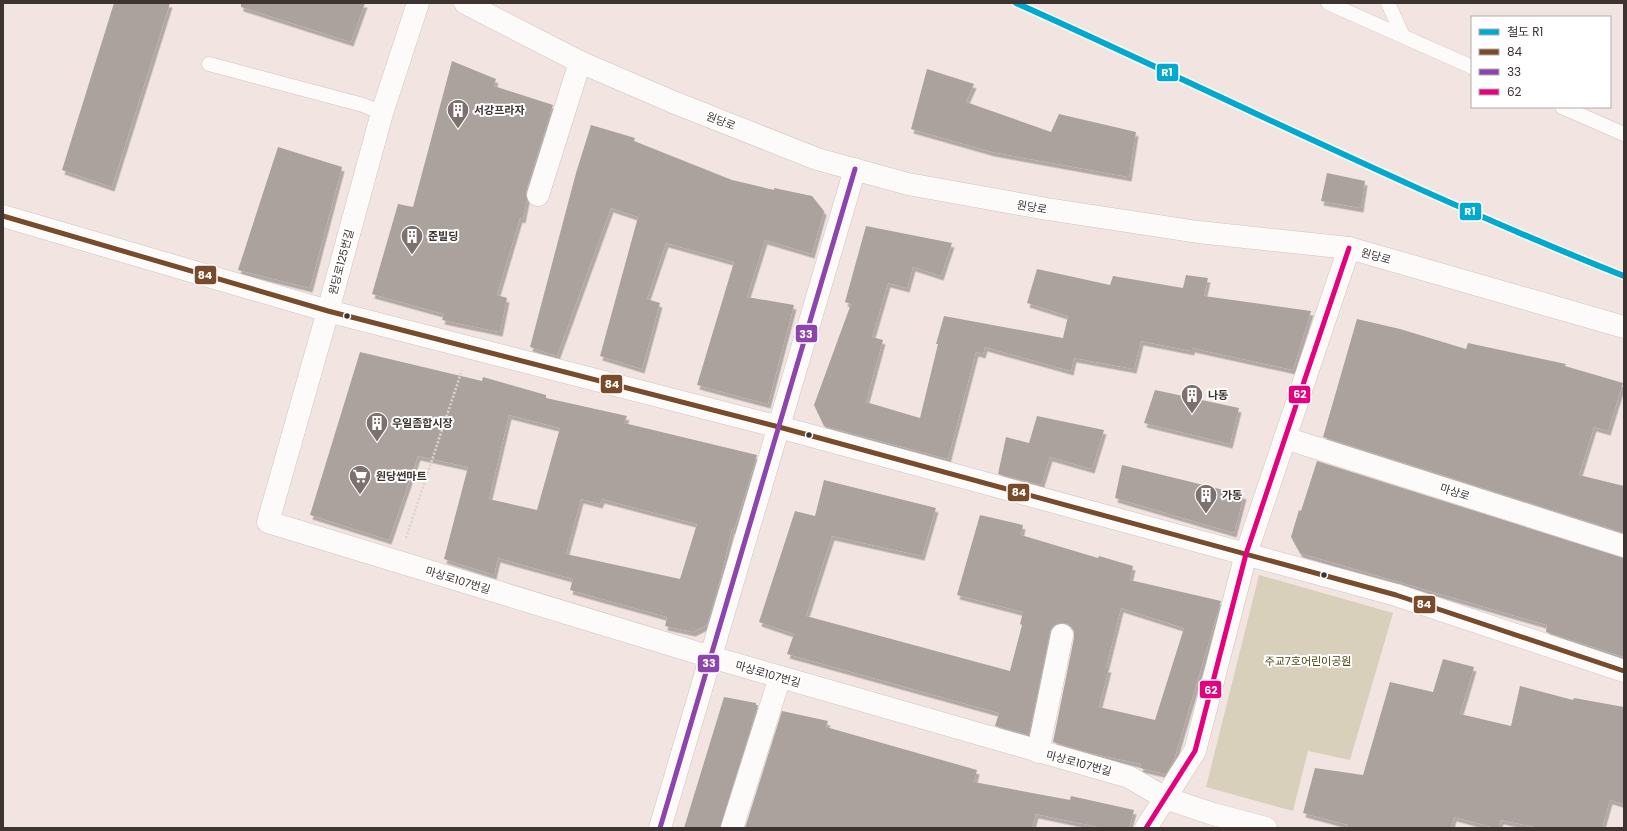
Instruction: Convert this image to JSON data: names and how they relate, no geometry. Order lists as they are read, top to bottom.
{
  "streets": {
    "street": [
      "원당로",
      "원당로125번길",
      "마상로",
      "마상로107번길"
    ]
  },
  "crossings": [
    ["원당로125번길", "마상로107번길"]
  ],
  "parks": ["주교7호어린이공원"],
  "places": {
    "building": [
      "서강프라자",
      "준빌딩",
      "나동",
      "우일좀합시장",
      "가동"
    ],
    "supermarket": ["원당썬마트"]
  },
  "lines": [
    "rail line R1",
    "transit line 33",
    "transit line 84",
    "transit line 62"
  ],
  "legend": [
    "철도 R1",
    "84",
    "33",
    "62"
  ]
}
